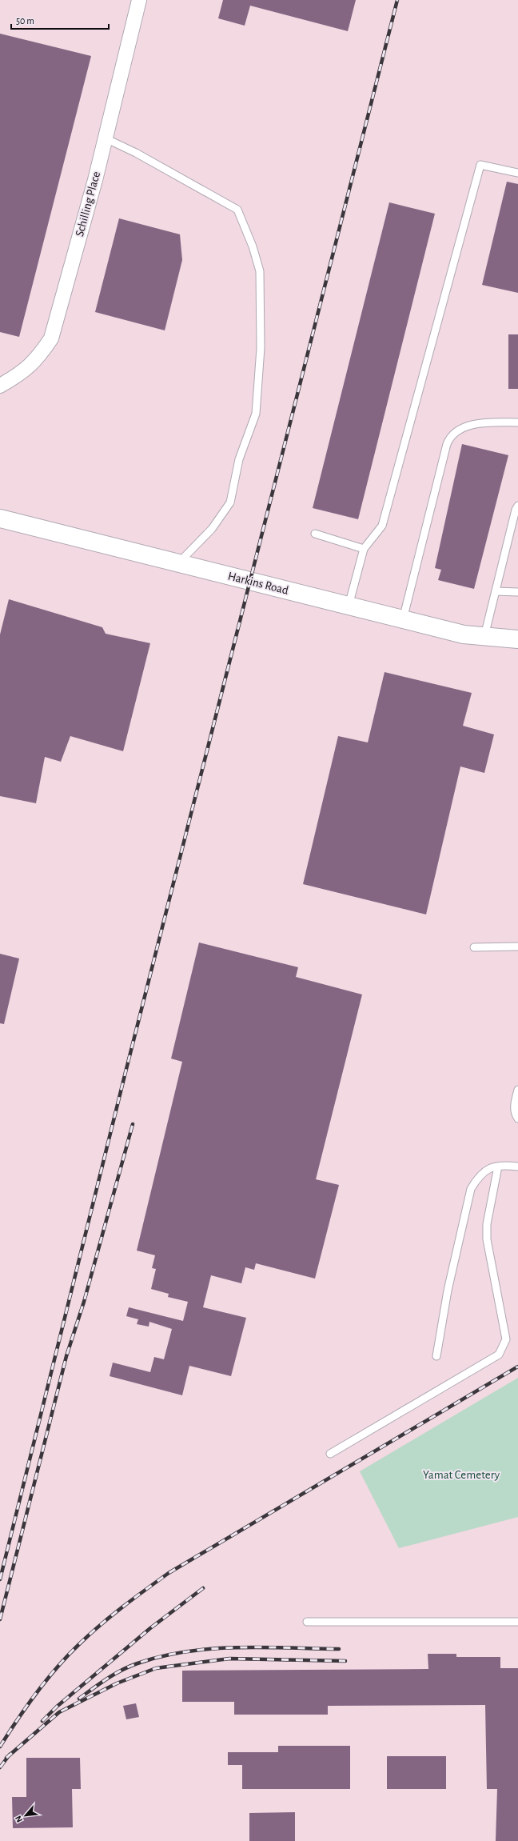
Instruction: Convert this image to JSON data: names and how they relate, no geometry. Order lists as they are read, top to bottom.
{
  "streets": {
    "street": ["Schilling Place", "Harkins Road"]
  },
  "parks": ["Yamat Cemetery"],
  "scale_bar": "50 m",
  "north": "bottom left"
}
